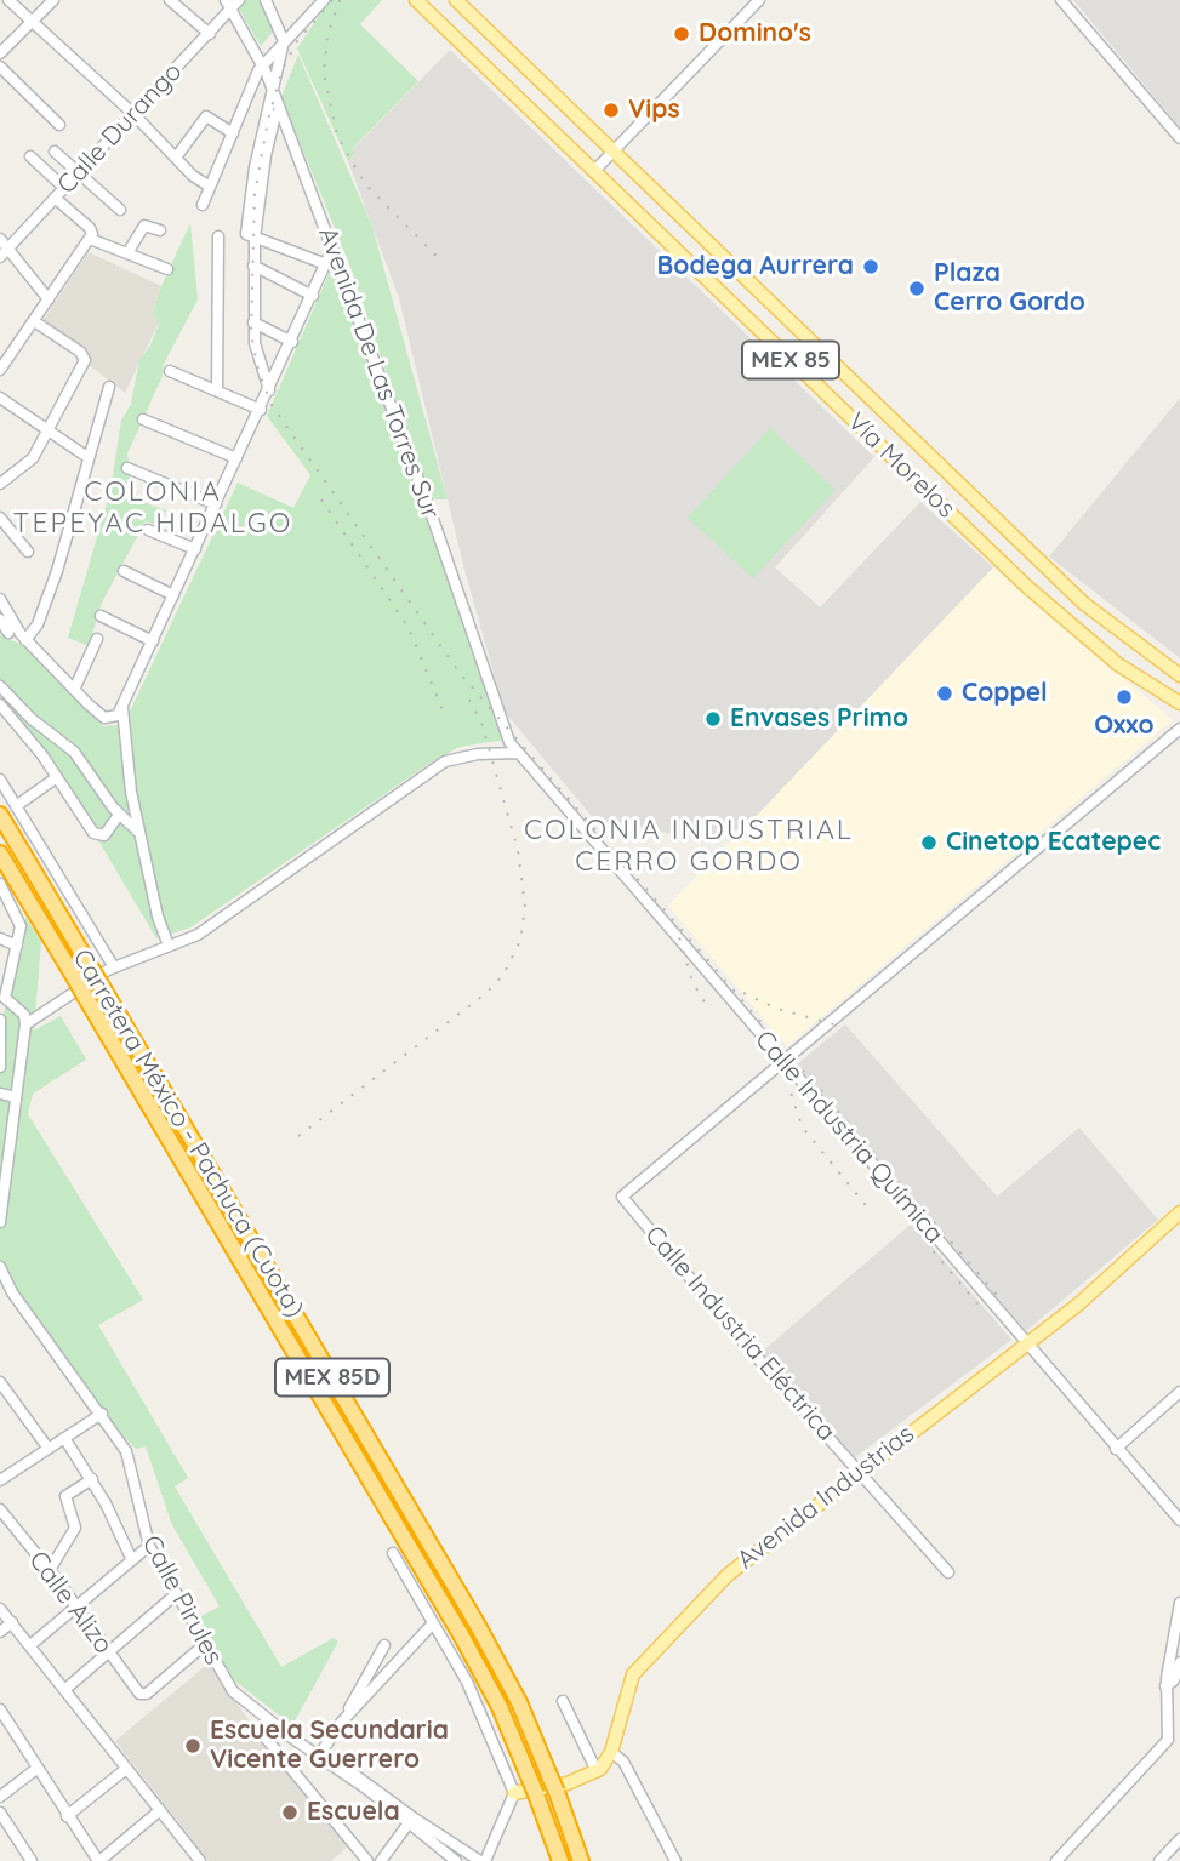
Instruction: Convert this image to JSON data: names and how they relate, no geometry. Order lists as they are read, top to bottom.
{
  "streets": {
    "highway": ["Carretera México - Pachuca (Cuota)", "MEX 85D"],
    "main road": ["MEX 85", "Vía Morelos", "Avenida Industrias"],
    "street": [
      "Calle Durango",
      "Avenida De Las Torres Sur",
      "Calle Industria Química",
      "Calle Industria Eléctrica",
      "Calle Pirules",
      "Calle Alizo"
    ]
  },
  "crossings": [
    ["Calle Durango", "Avenida De Las Torres Sur"],
    ["Avenida De Las Torres Sur", "Calle Industria Química"],
    ["Calle Industria Química", "Calle Industria Eléctrica"],
    ["Calle Industria Química", "Avenida Industrias"],
    ["Calle Industria Eléctrica", "Avenida Industrias"],
    ["Calle Pirules", "Calle Alizo"]
  ],
  "districts": ["COLONIA TEPEYAC HIDALGO", "COLONIA INDUSTRIAL CERRO GORDO"],
  "places": [
    "Domino's",
    "Vips",
    "Bodega Aurrera",
    "Plaza Cerro Gordo",
    "Coppel",
    "Oxxo",
    "Envases Primo",
    "Cinetop Ecatepec",
    "Escuela Secundaria Vicente Guerrero",
    "Escuela"
  ]
}
